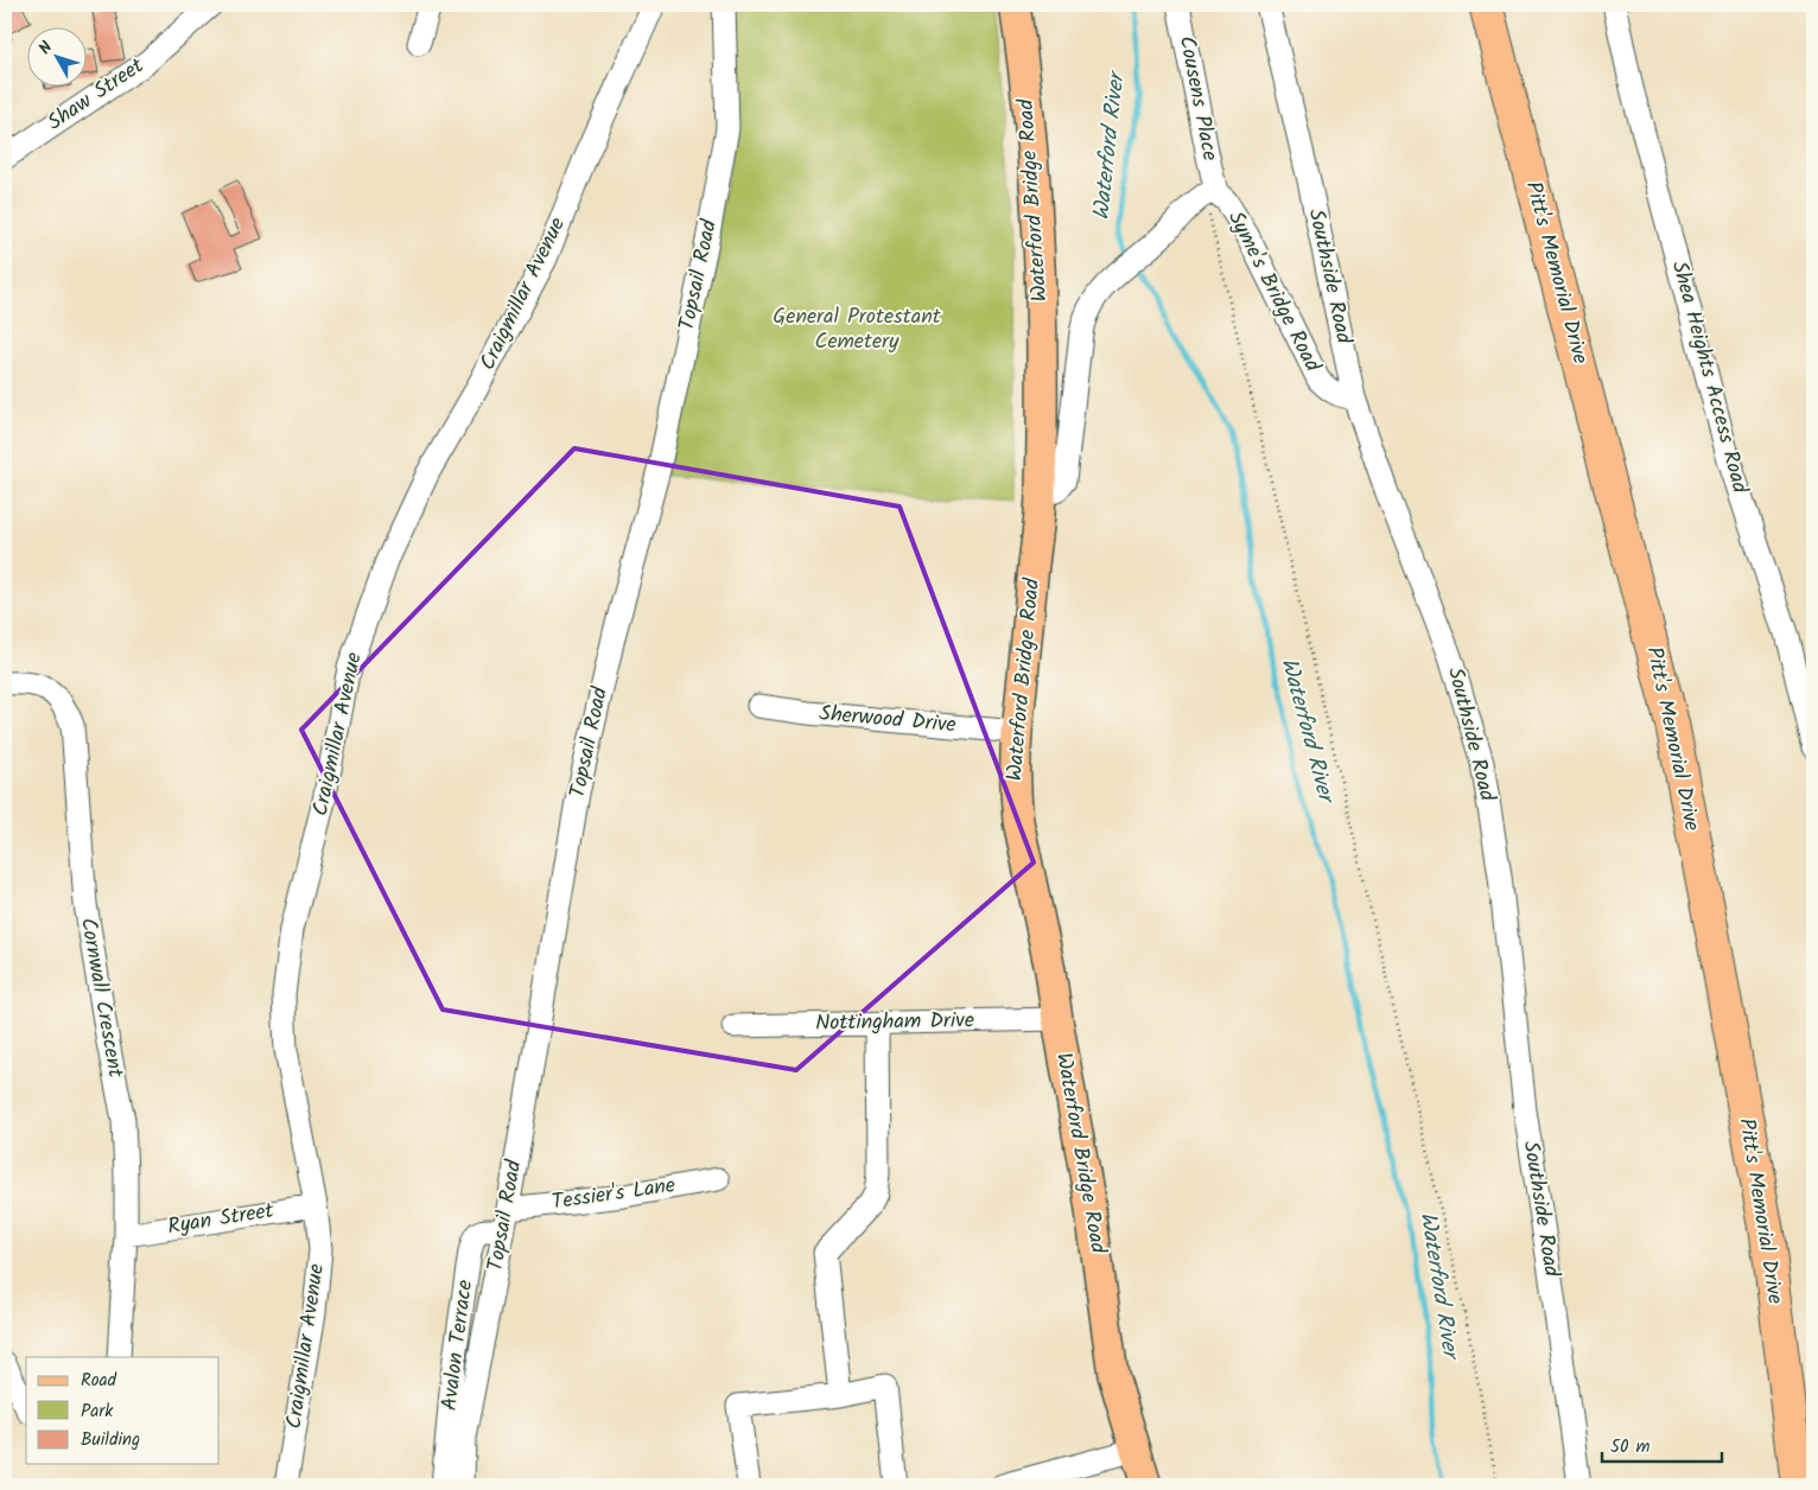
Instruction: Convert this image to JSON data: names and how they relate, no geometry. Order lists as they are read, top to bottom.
{
  "streets": {
    "highway": ["Pitt's Memorial Drive"],
    "main road": ["Waterford Bridge Road"],
    "street": [
      "Shaw Street",
      "Cousens Place",
      "Topsail Road",
      "Southside Road",
      "Syme's Bridge Road",
      "Craigmillar Avenue",
      "Shea Heights Access Road",
      "Sherwood Drive",
      "Cornwall Crescent",
      "Nottingham Drive",
      "Tessier's Lane",
      "Ryan Street",
      "Avalon Terrace"
    ]
  },
  "crossings": [
    ["Cousens Place", "Syme's Bridge Road"],
    ["Waterford Bridge Road", "Syme's Bridge Road"],
    ["Waterford Bridge Road", "Sherwood Drive"],
    ["Waterford Bridge Road", "Nottingham Drive"],
    ["Topsail Road", "Tessier's Lane"],
    ["Topsail Road", "Avalon Terrace"],
    ["Southside Road", "Syme's Bridge Road"],
    ["Craigmillar Avenue", "Ryan Street"],
    ["Cornwall Crescent", "Ryan Street"]
  ],
  "water": ["Waterford River"],
  "parks": ["General Protestant Cemetery"],
  "legend": ["Road", "Park", "Building"],
  "scale_bar": "50 m",
  "north": "top left"
}
